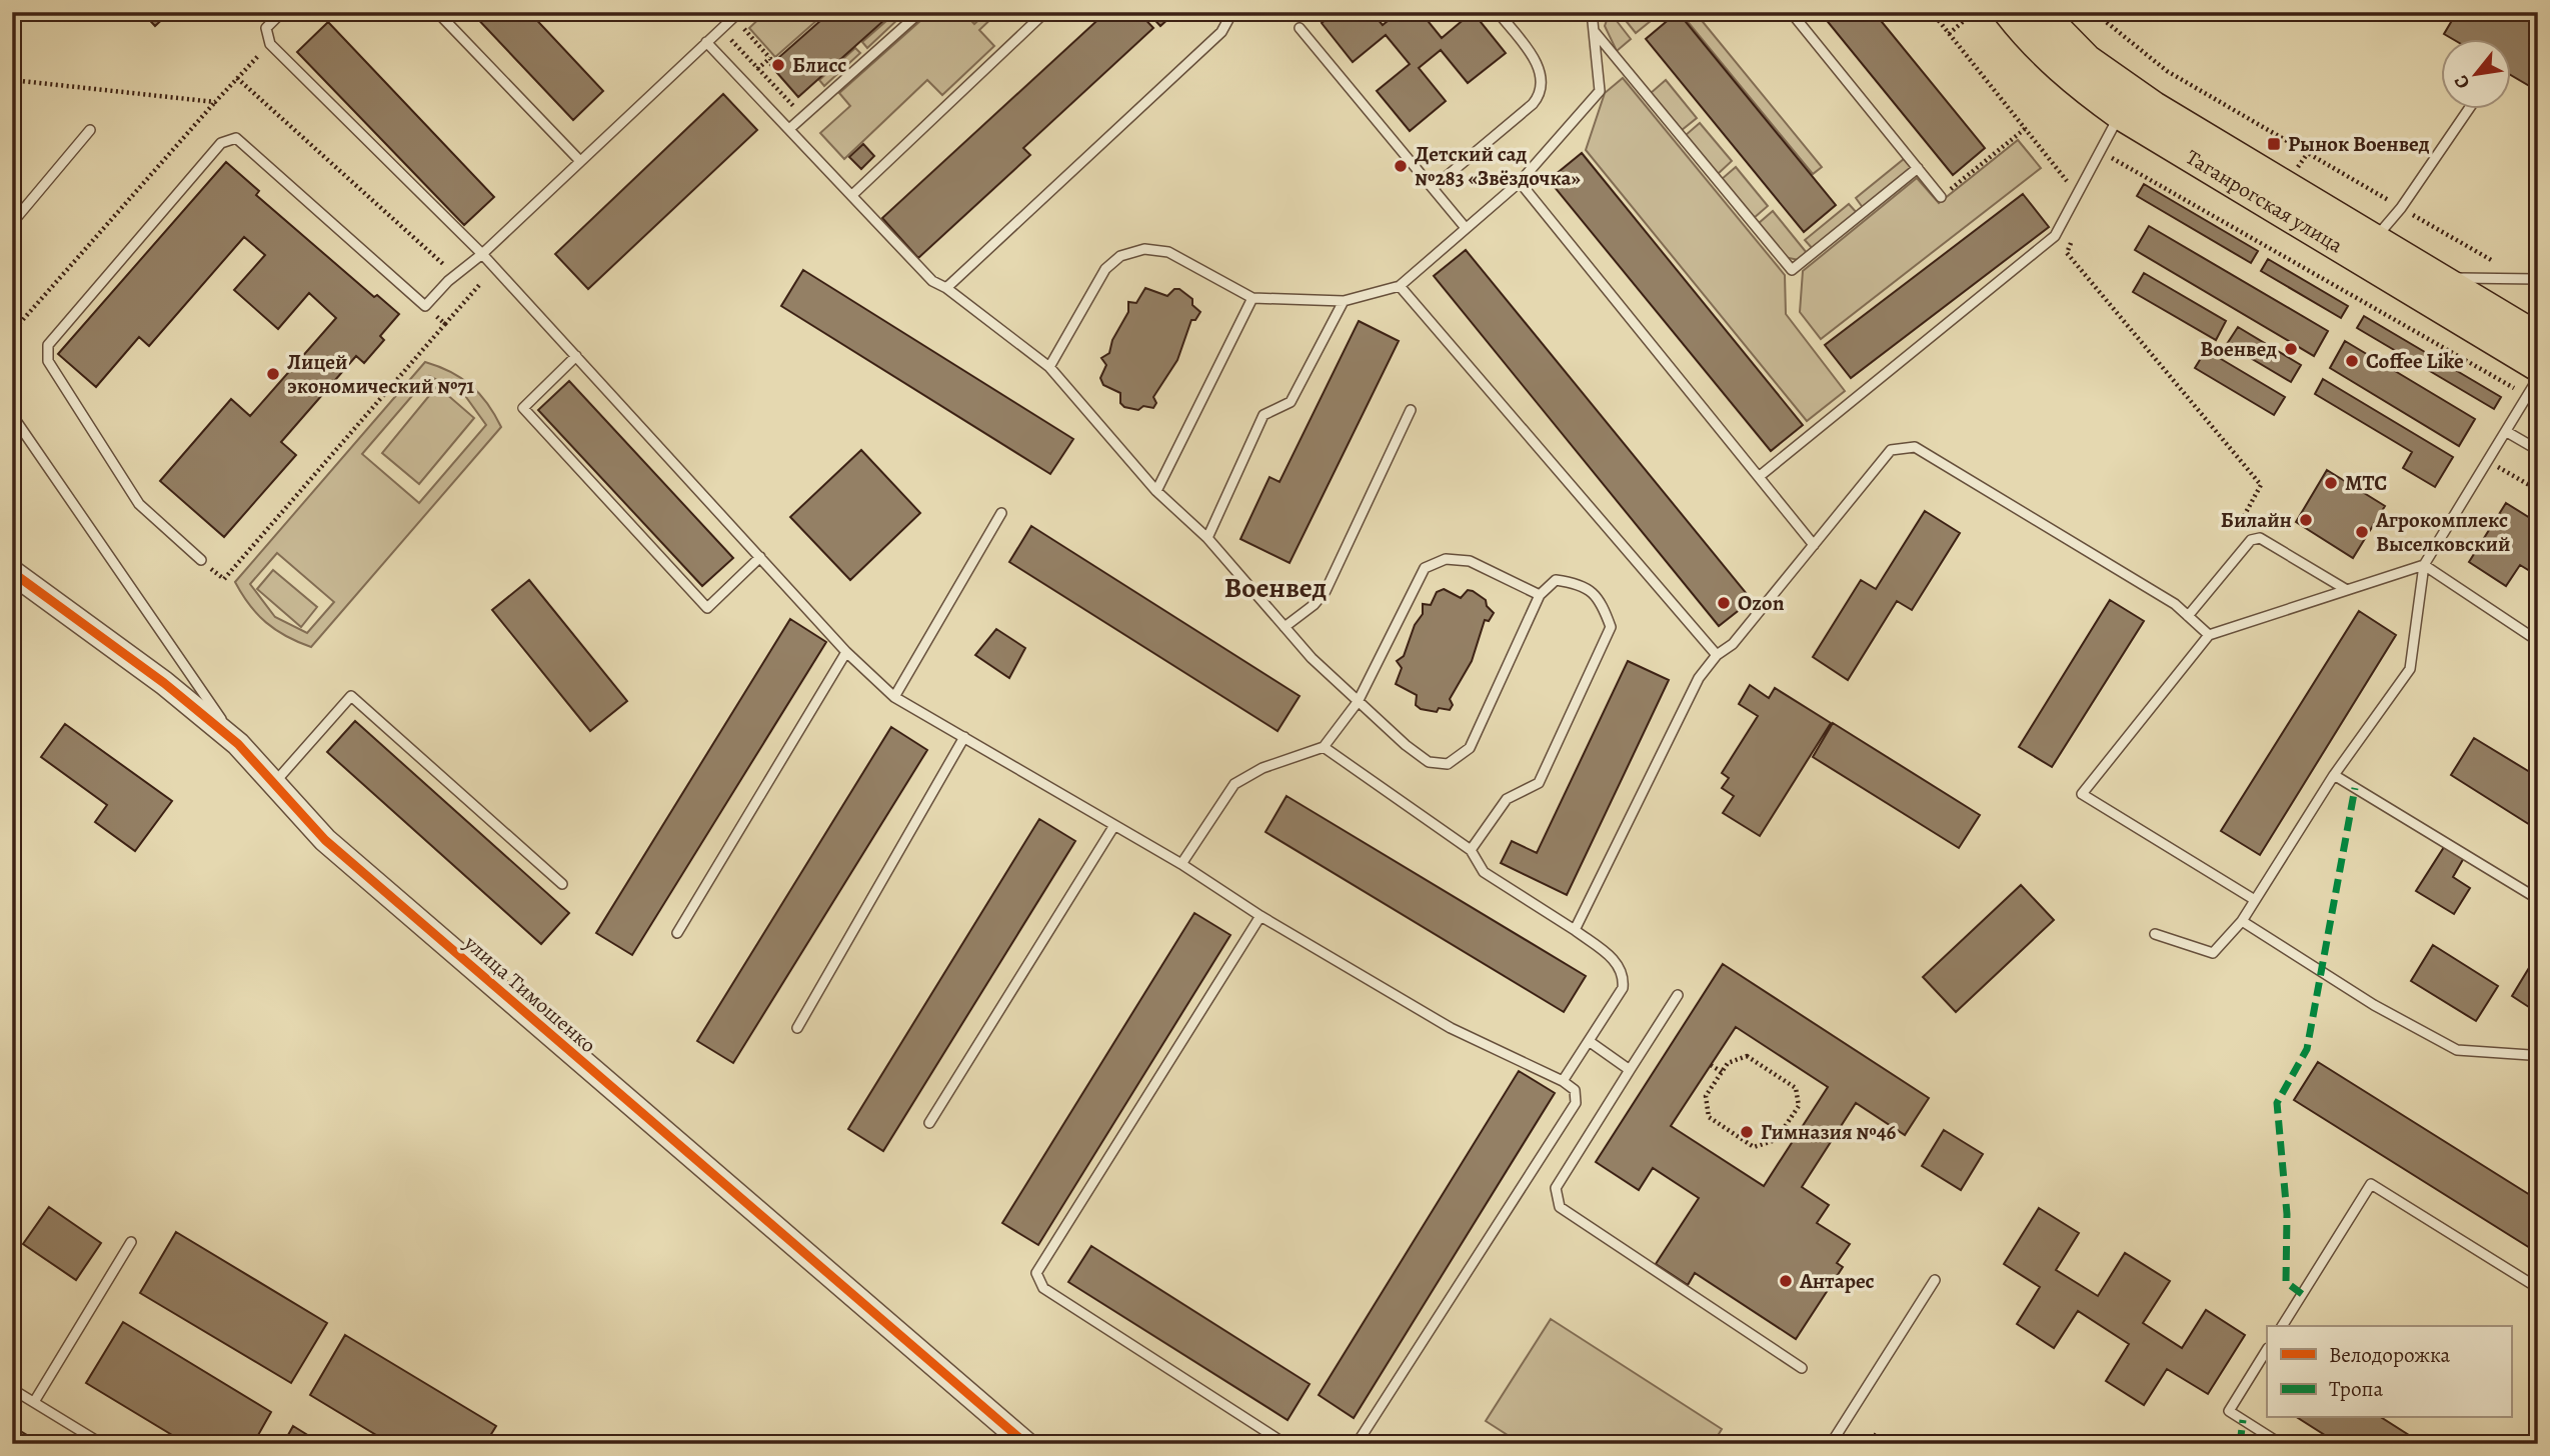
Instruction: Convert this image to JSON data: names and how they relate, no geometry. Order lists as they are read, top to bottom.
{
  "streets": {
    "main road": ["Таганрогская улица"],
    "street": ["улица Тимошенко"]
  },
  "districts": ["Военвед"],
  "places": {
    "other": [
      "Блисс",
      "Детский сад №283 «Звёздочка»",
      "Военвед",
      "Coffee Like",
      "Лицей экономический №71",
      "МТС",
      "Билайн",
      "Агрокомплекс Выселковский",
      "Ozon",
      "Гимназия №46",
      "Антарес"
    ],
    "transit": ["Рынок Военвед"]
  },
  "legend": ["Велодорожка", "Тропа"],
  "north": "bottom left"
}
